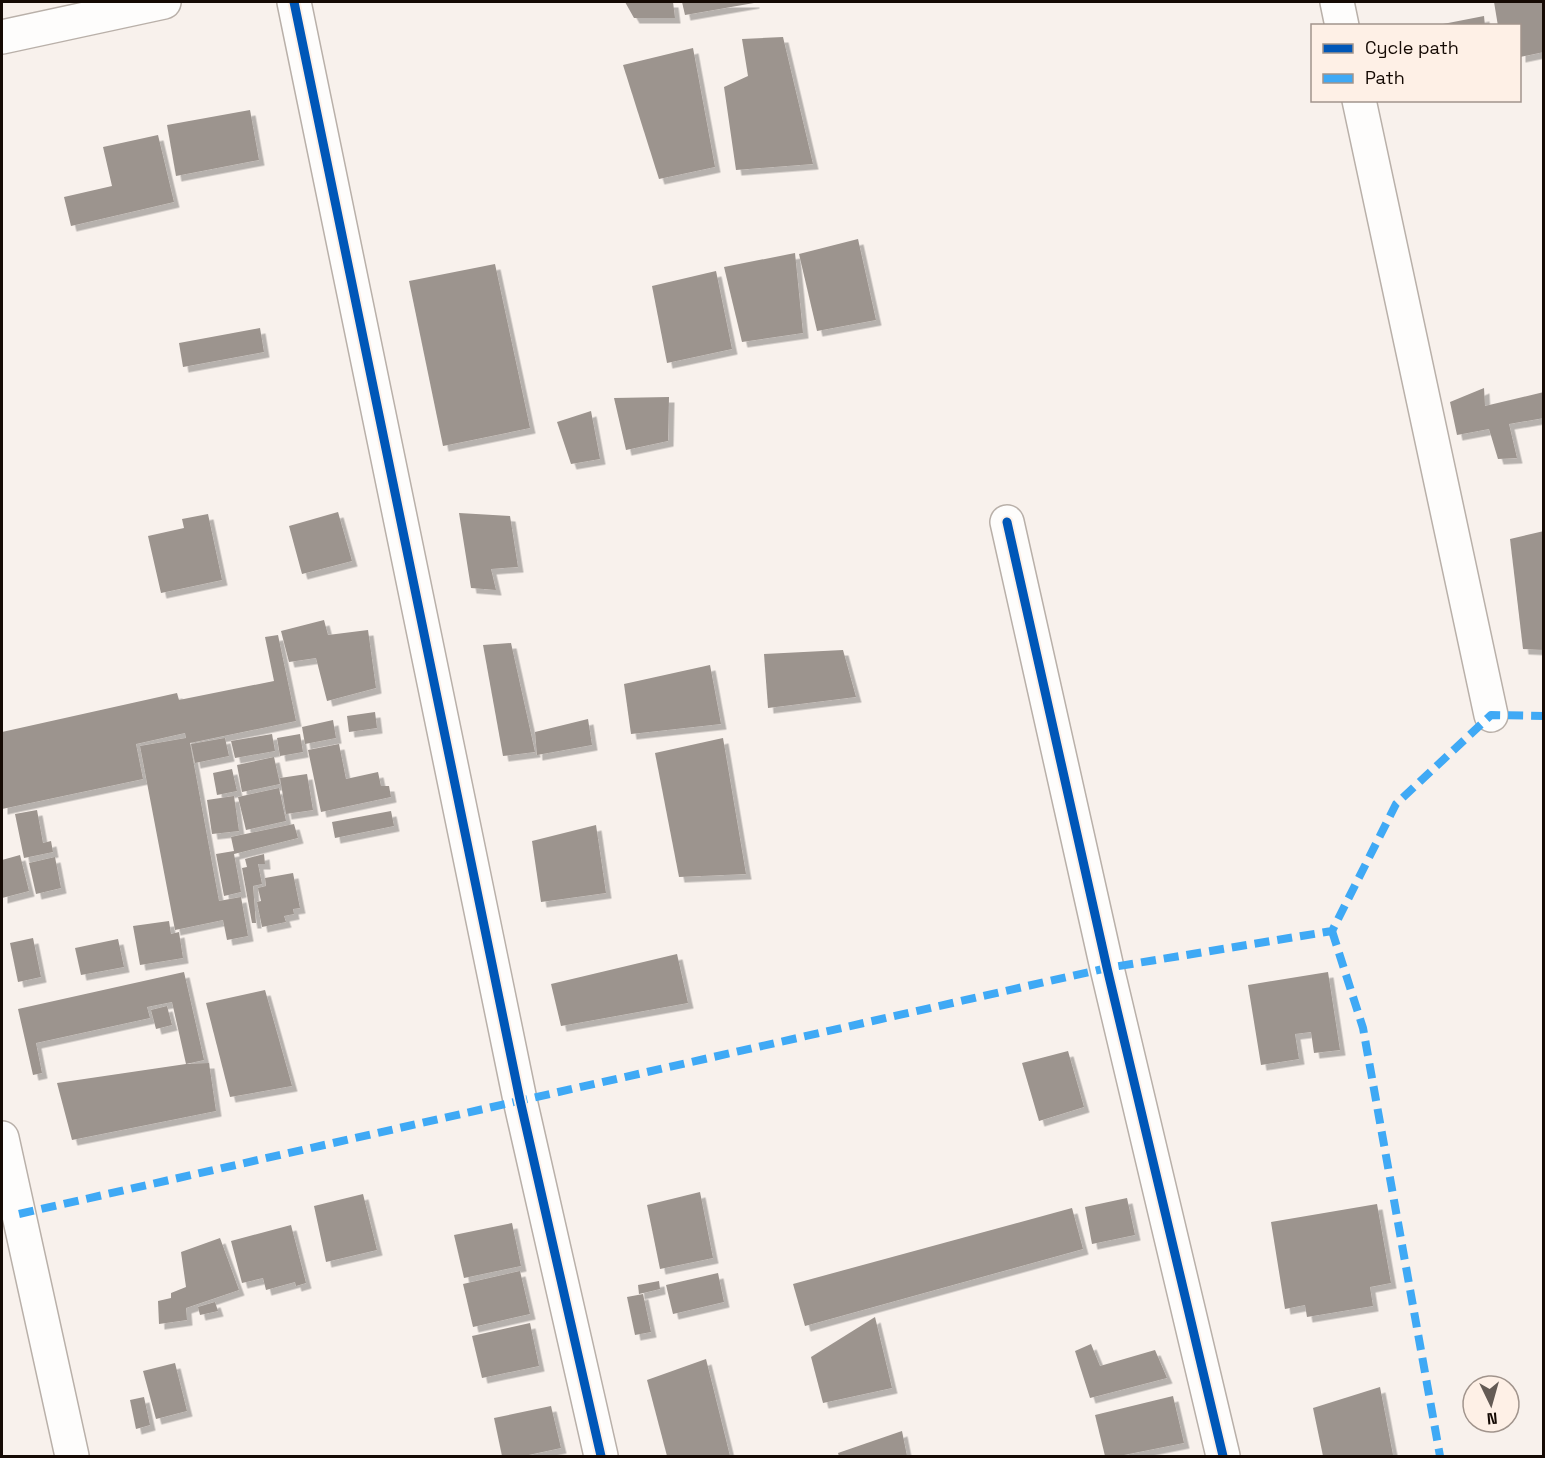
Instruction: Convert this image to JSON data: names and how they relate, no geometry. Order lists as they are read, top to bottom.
{
  "legend": ["Cycle path", "Path"],
  "north": "bottom"
}
